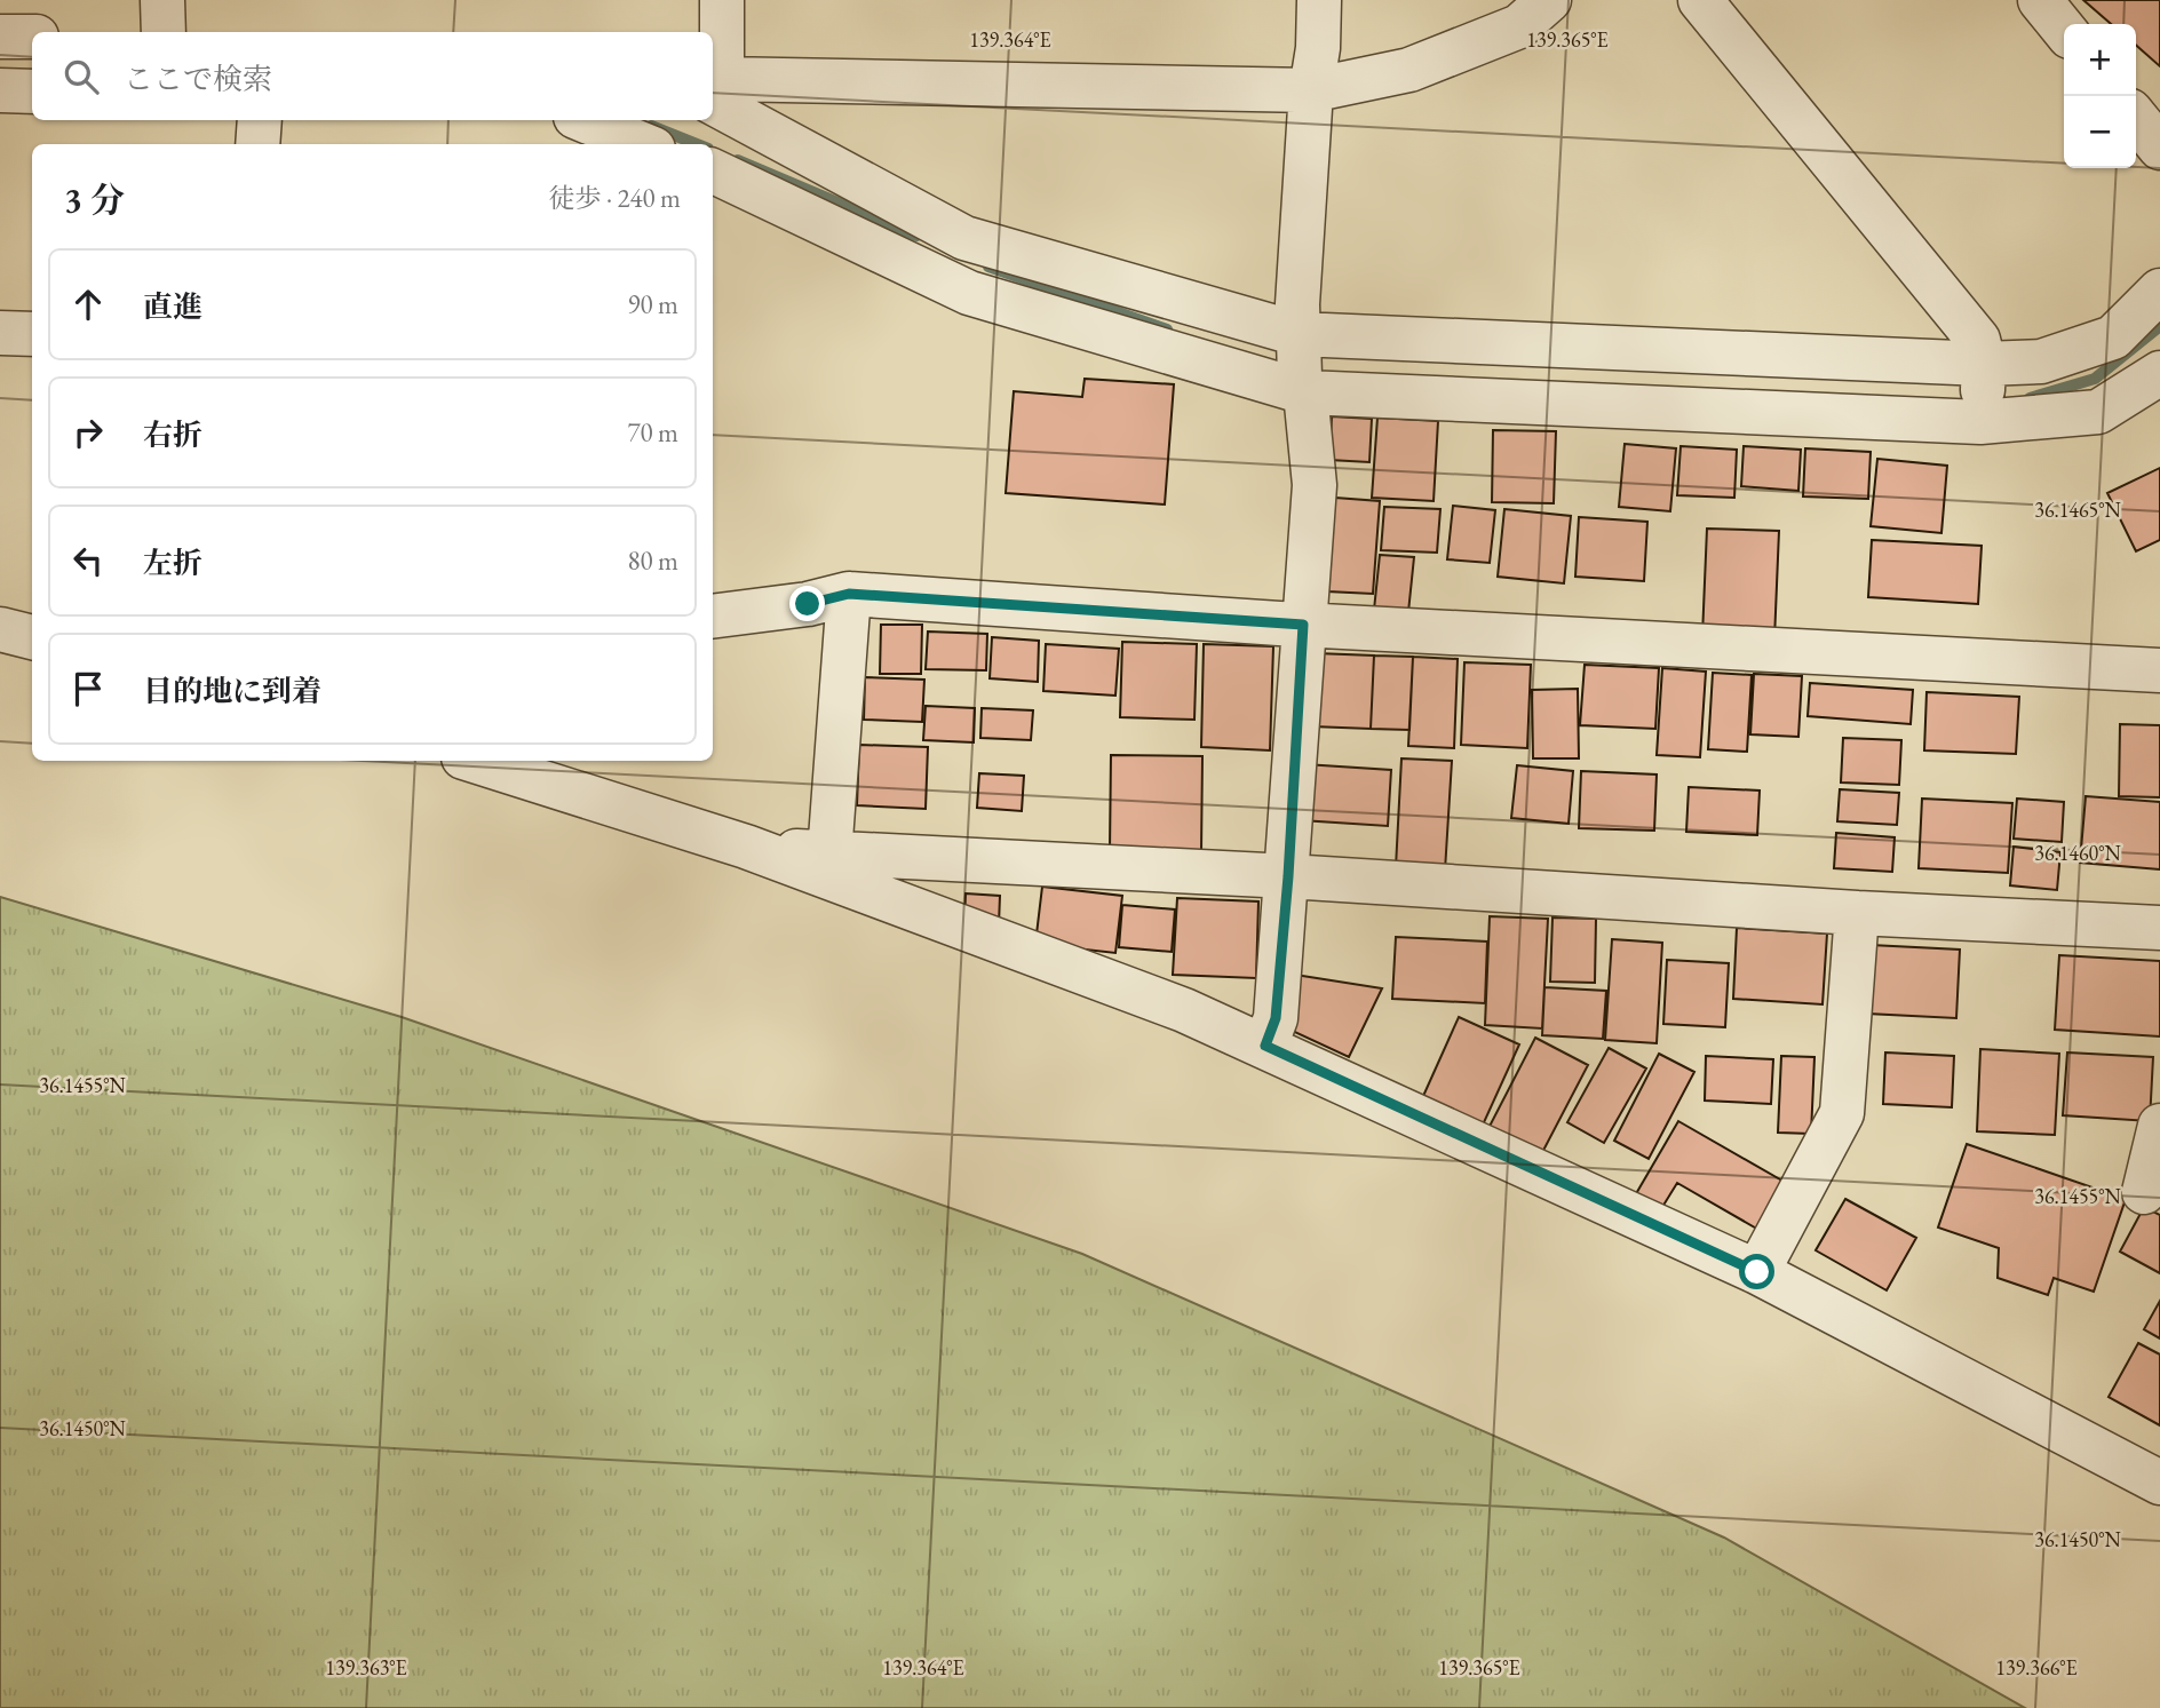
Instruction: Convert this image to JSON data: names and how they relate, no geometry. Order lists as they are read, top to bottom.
{
  "page": {
    "map_buttons": ["+", "−"],
    "search": "ここで検索",
    "heading": ["3 分", "徒歩 · 240 m"],
    "list": [
      ["直進", "90 m"],
      ["右折", "70 m"],
      ["左折", "80 m"],
      "目的地に到着"
    ]
  },
  "coordinates": [
    "139.364°E",
    "139.365°E",
    "36.1465°N",
    "36.1460°N",
    "36.1455°N",
    "36.1450°N",
    "139.363°E",
    "139.366°E"
  ]
}
